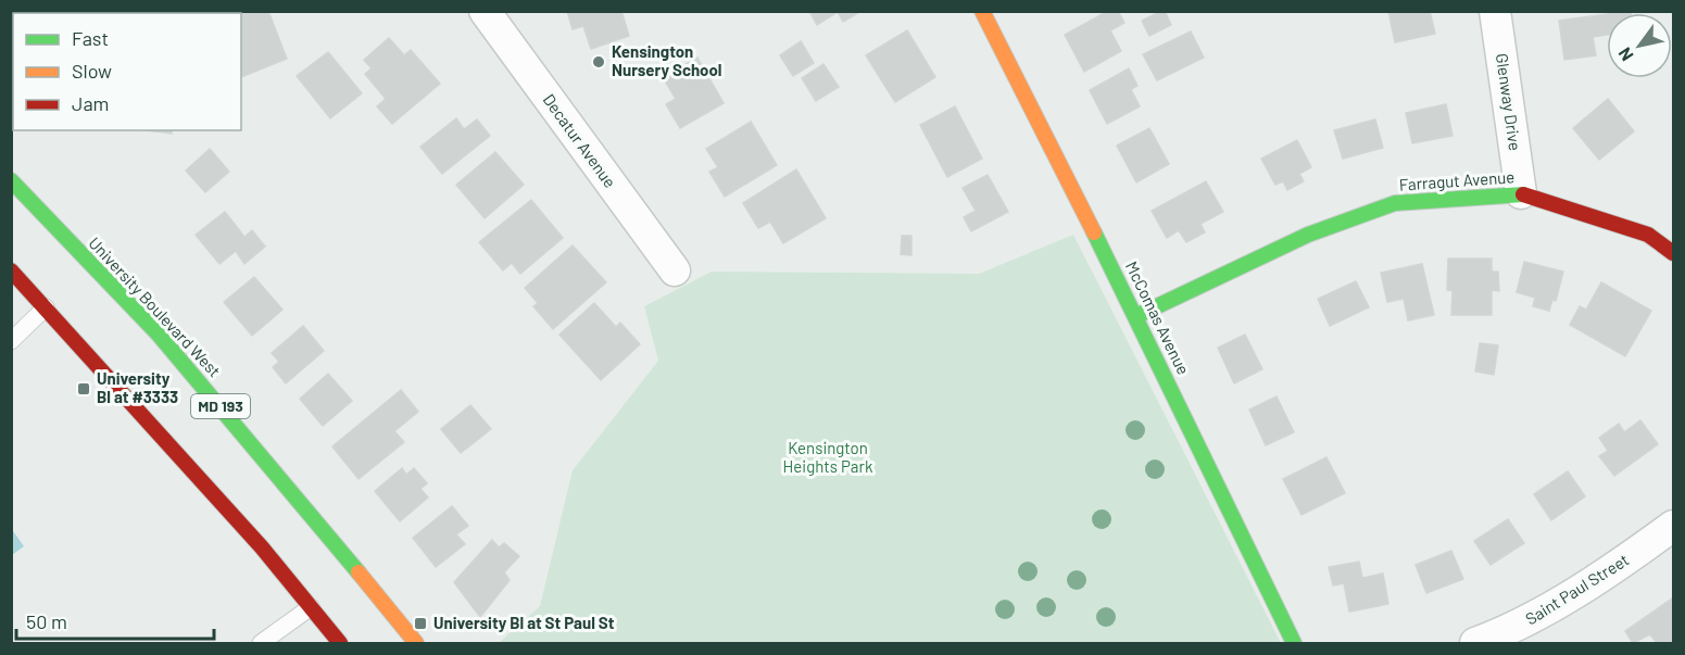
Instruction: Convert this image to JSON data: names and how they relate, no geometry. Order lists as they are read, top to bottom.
{
  "streets": {
    "street": [
      "Glenway Drive",
      "Decatur Avenue",
      "Farragut Avenue",
      "University Boulevard West",
      "McComas Avenue",
      "MD 193",
      "Saint Paul Street"
    ]
  },
  "crossings": [
    ["Glenway Drive", "Farragut Avenue"],
    ["Farragut Avenue", "McComas Avenue"]
  ],
  "parks": ["Kensington Heights Park"],
  "places": {
    "other": ["Kensington Nursery School"],
    "transit": ["University Bl at #3333", "University Bl at St Paul St"]
  },
  "legend": ["Fast", "Slow", "Jam"],
  "scale_bar": "50 m",
  "north": "bottom left"
}
